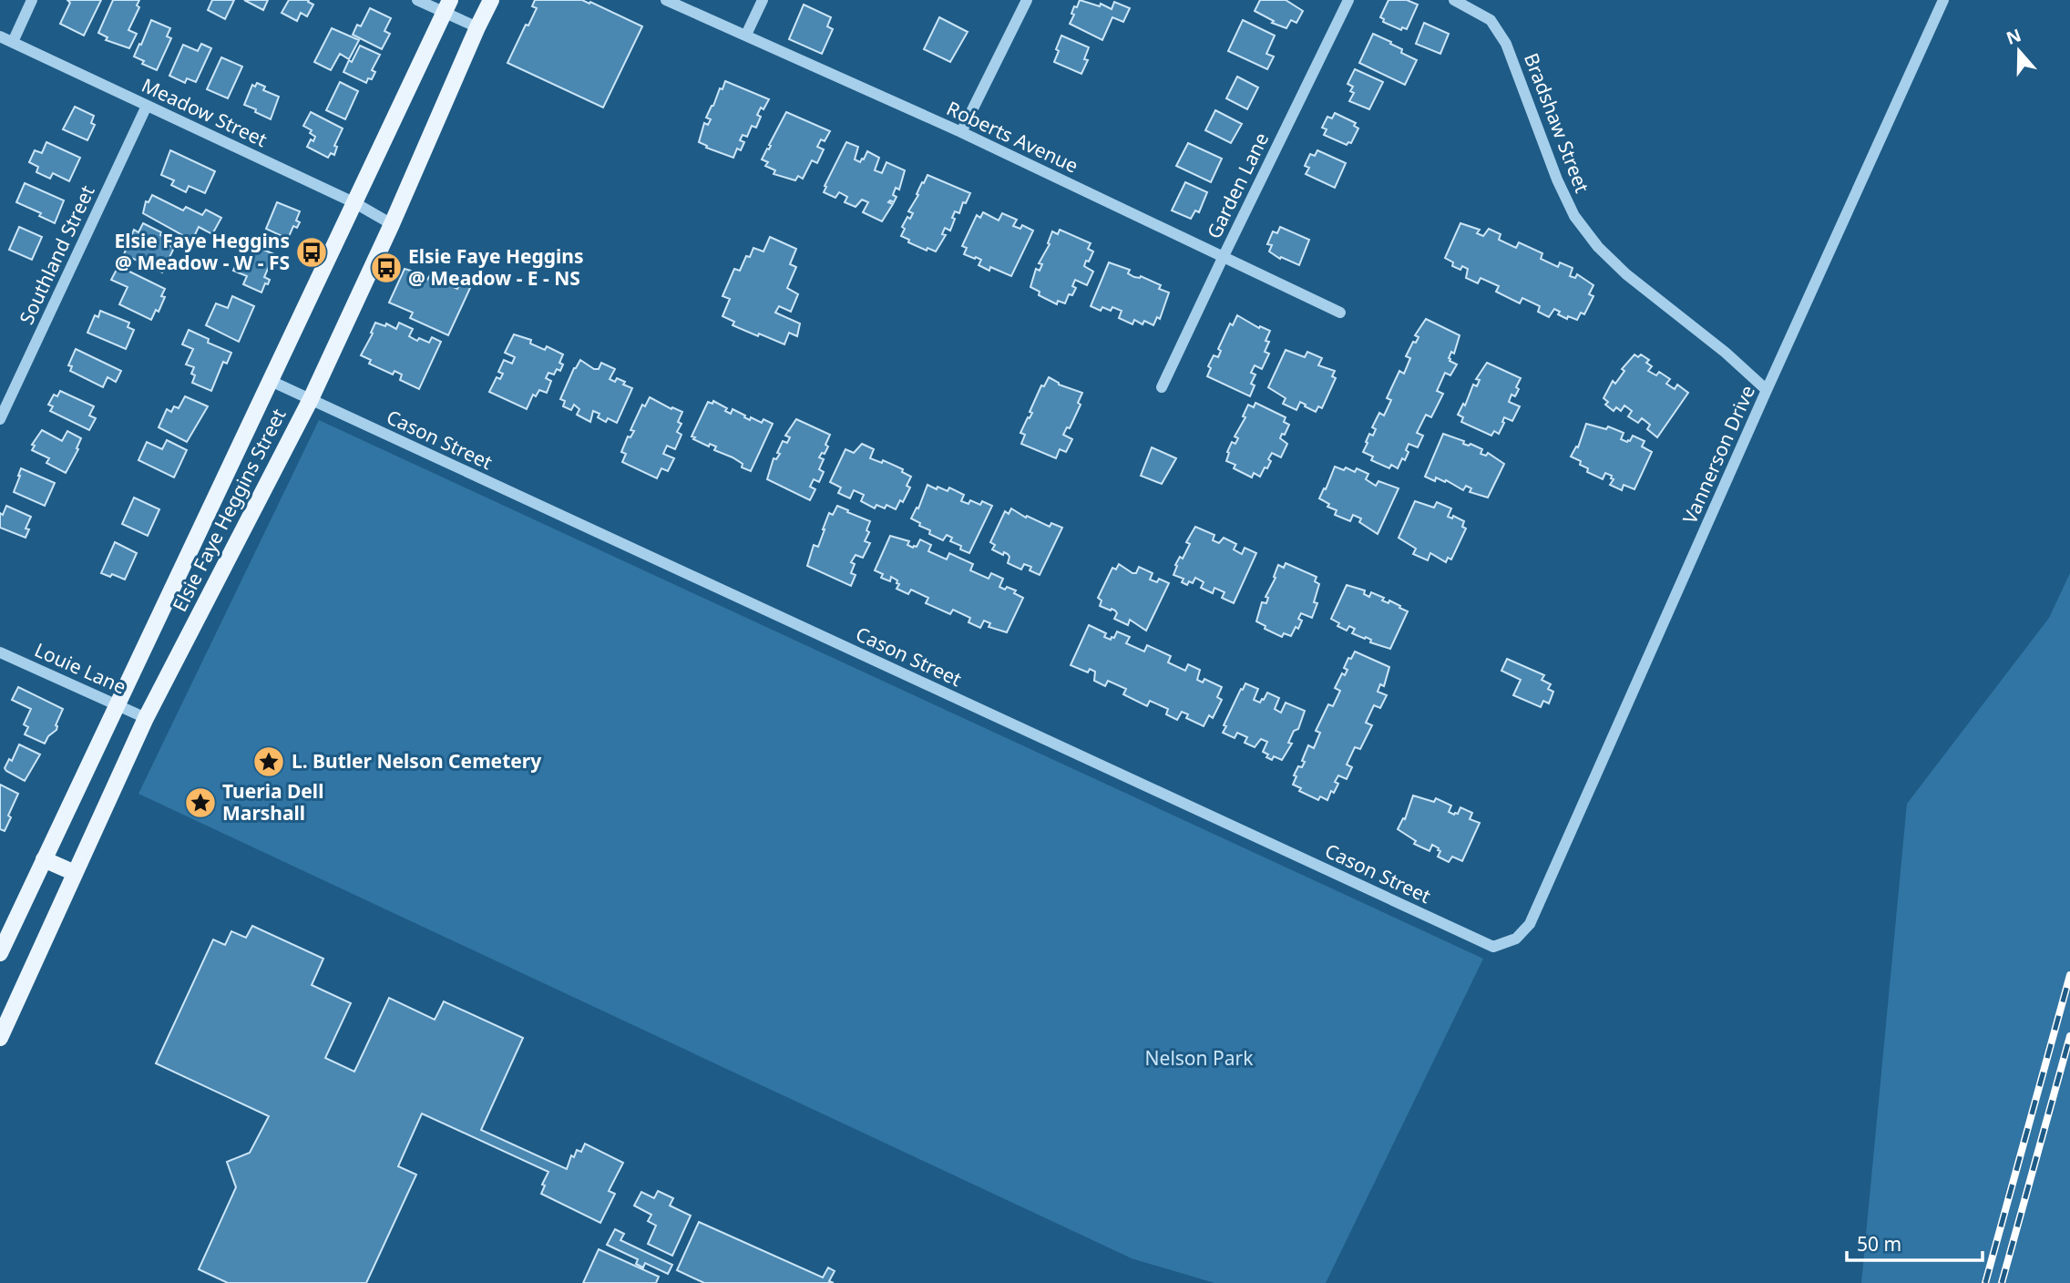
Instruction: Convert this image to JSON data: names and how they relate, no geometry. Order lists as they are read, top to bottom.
{
  "streets": {
    "main road": ["Elsie Faye Heggins Street"],
    "street": [
      "Meadow Street",
      "Bradshaw Street",
      "Roberts Avenue",
      "Garden Lane",
      "Southland Street",
      "Cason Street",
      "Vannerson Drive",
      "Louie Lane"
    ]
  },
  "crossings": [
    ["Meadow Street", "Southland Street"],
    ["Meadow Street", "Elsie Faye Heggins Street"],
    ["Bradshaw Street", "Vannerson Drive"],
    ["Roberts Avenue", "Garden Lane"],
    ["Cason Street", "Vannerson Drive"],
    ["Cason Street", "Elsie Faye Heggins Street"],
    ["Elsie Faye Heggins Street", "Louie Lane"]
  ],
  "parks": ["Nelson Park"],
  "places": {
    "bus stop": ["Elsie Faye Heggins @ Meadow - W - FS", "Elsie Faye Heggins @ Meadow - E - NS"],
    "place": ["L. Butler Nelson Cemetery", "Tueria Dell Marshall"]
  },
  "scale_bar": "50 m",
  "north": "top"
}
